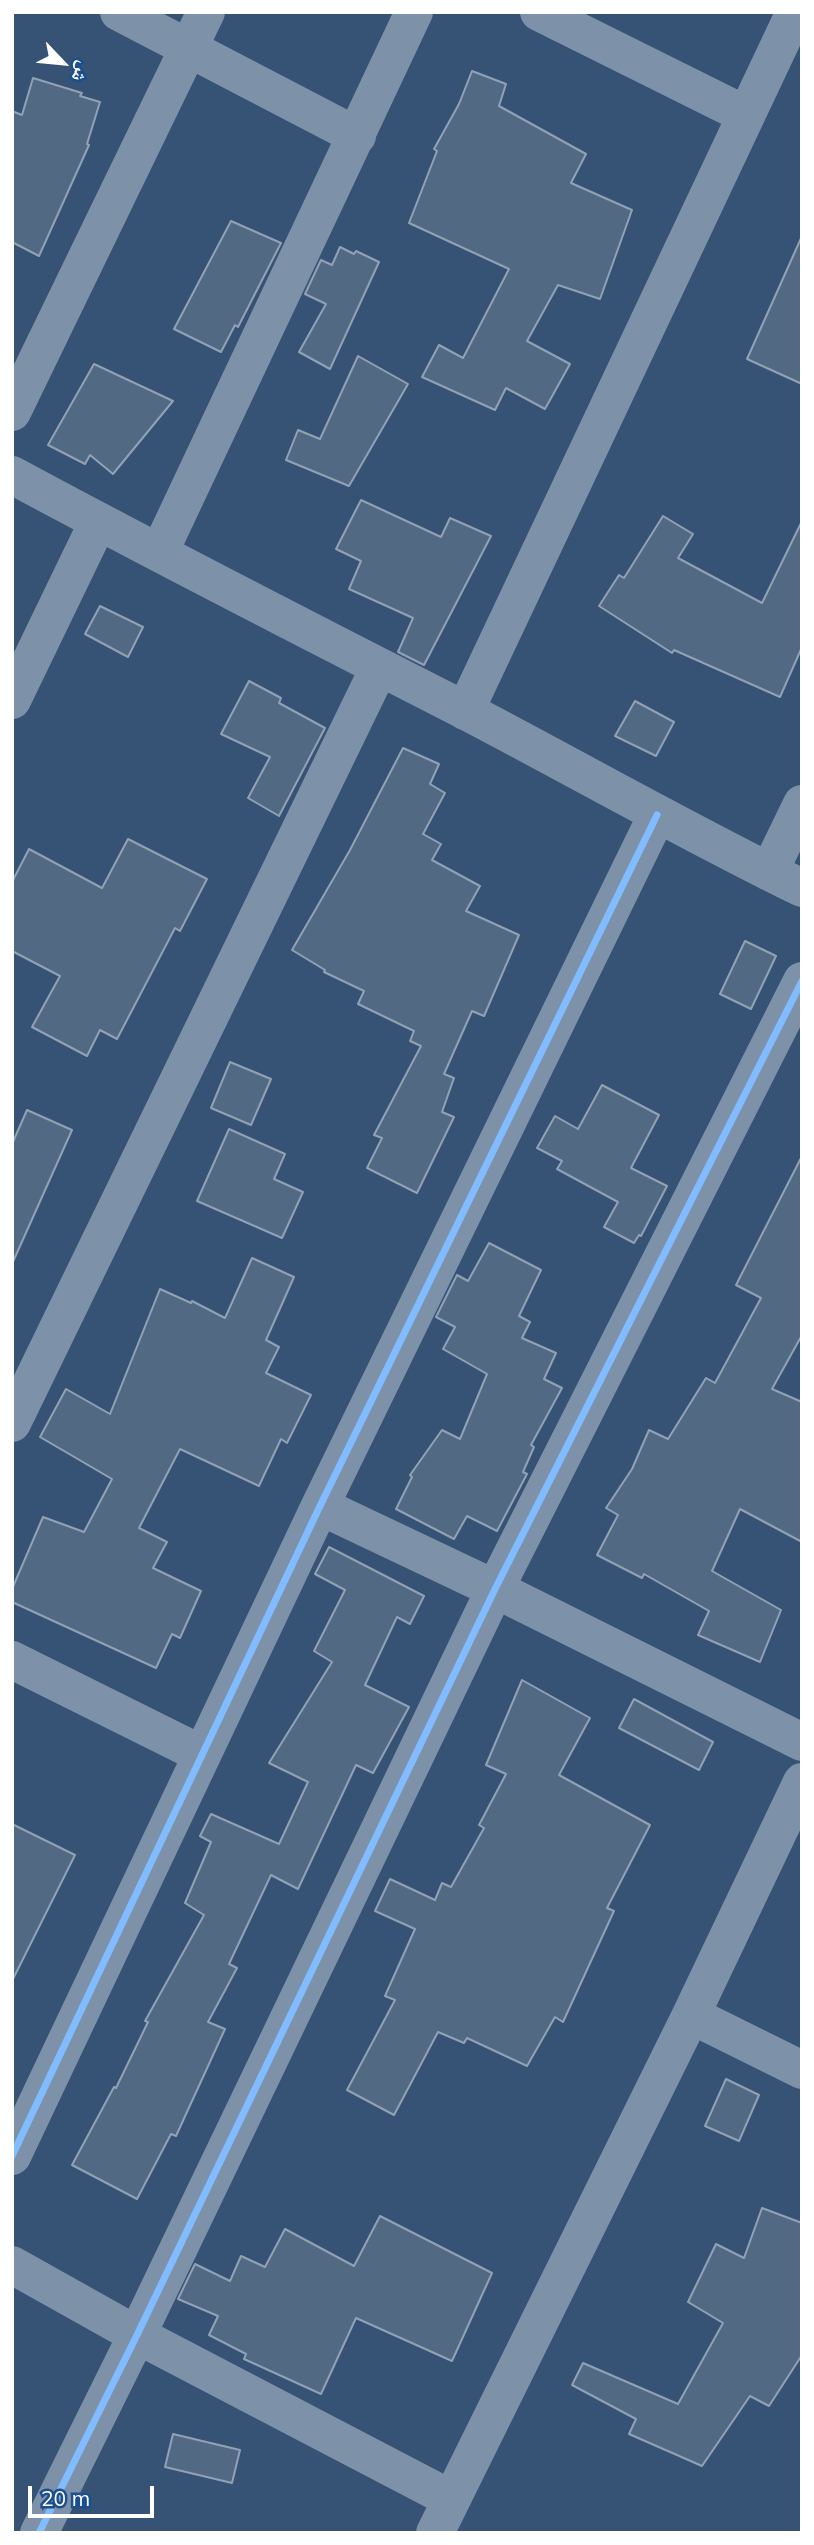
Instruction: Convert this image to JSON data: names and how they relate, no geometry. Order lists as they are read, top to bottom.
{
  "scale_bar": "20 m",
  "north": "bottom right"
}
